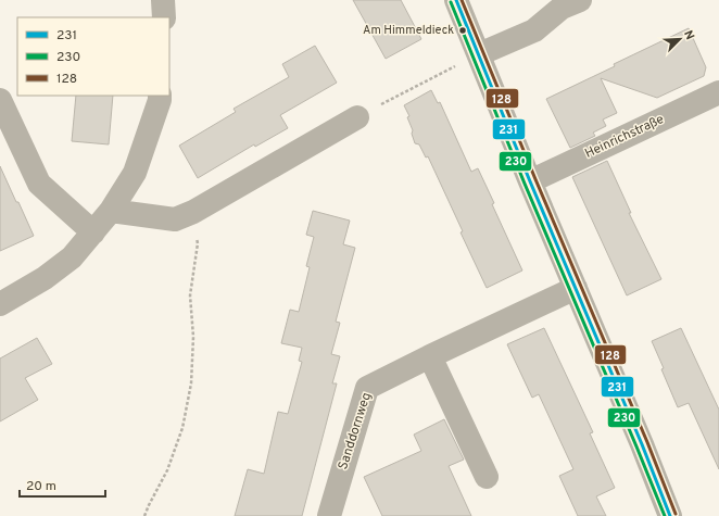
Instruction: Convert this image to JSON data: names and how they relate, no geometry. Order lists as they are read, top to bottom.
{
  "streets": {
    "street": ["Heinrichstraße", "Sanddornweg"]
  },
  "places": ["Am Himmeldieck"],
  "lines": ["transit line 231", "transit line 128", "transit line 230"],
  "legend": ["231", "230", "128"],
  "scale_bar": "20 m",
  "north": "top right"
}
